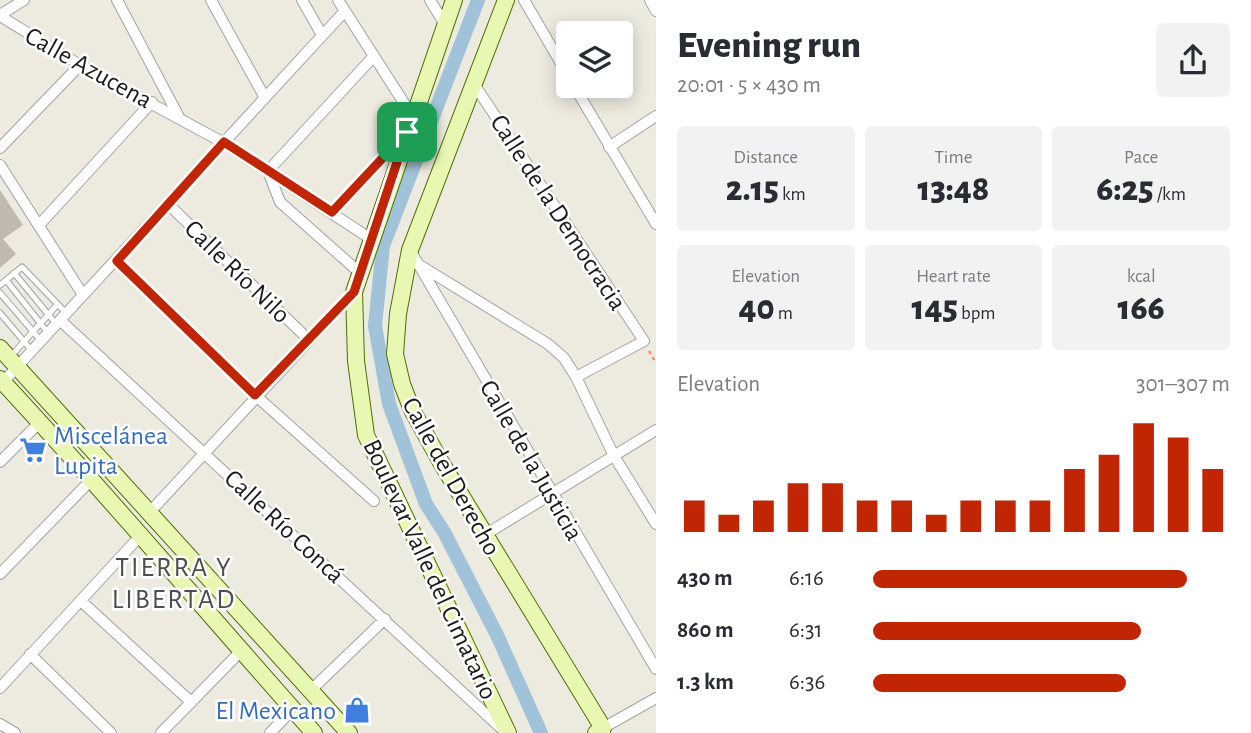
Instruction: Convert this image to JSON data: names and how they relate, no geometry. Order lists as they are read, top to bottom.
{
  "streets": {
    "main road": ["Calle del Derecho", "Boulevar Valle del Cimatario"],
    "street": [
      "Calle Azucena",
      "Calle de la Democracia",
      "Calle Río Nilo",
      "Calle de la Justicia",
      "Calle Río Concá"
    ]
  },
  "crossings": [
    ["Calle Azucena", "Boulevar Valle del Cimatario"],
    ["Calle de la Democracia", "Calle del Derecho"],
    ["Calle de la Justicia", "Calle del Derecho"],
    ["Calle Río Concá", "Boulevar Valle del Cimatario"]
  ],
  "districts": ["TIERRA Y LIBERTAD"],
  "places": {
    "supermarket": ["Miscelánea Lupita"],
    "shop": ["El Mexicano"]
  },
  "page": {
    "heading": ["Evening run", "20:01 · 5 × 430 m"],
    "stats": [
      ["Distance", "2.15 km"],
      ["Time", "13:48"],
      ["Pace", "6:25 /km"],
      ["Elevation", "40 m"],
      ["Heart rate", "145 bpm"],
      ["kcal", "166"]
    ],
    "chart": ["Elevation", "301–307 m"],
    "list": [
      {
        "name": "430 m",
        "note": "6:16"
      },
      {
        "name": "860 m",
        "note": "6:31"
      },
      {
        "name": "1.3 km",
        "note": "6:36"
      }
    ]
  }
}
